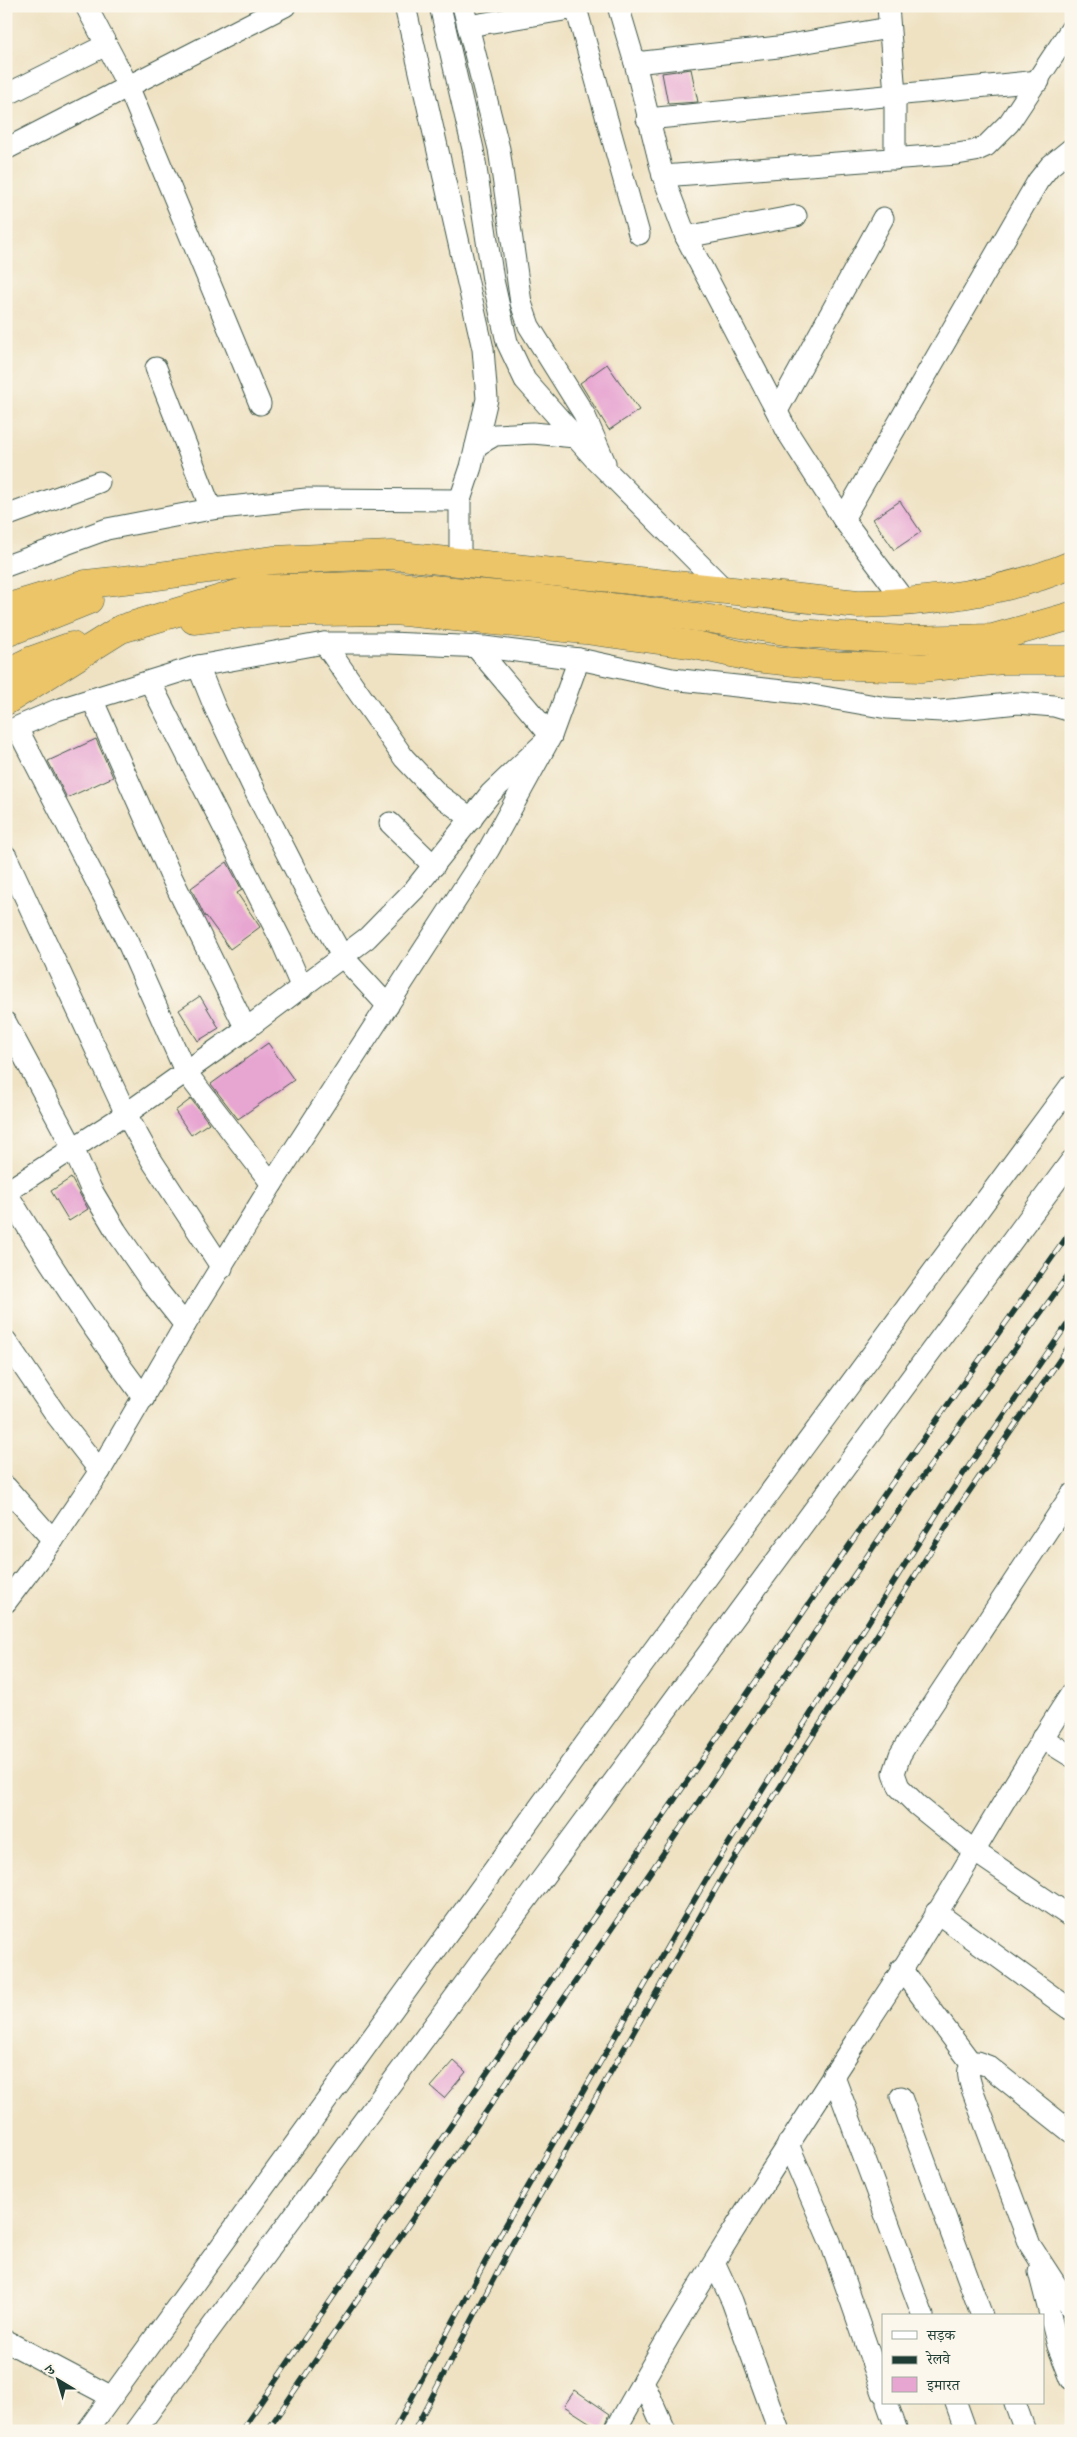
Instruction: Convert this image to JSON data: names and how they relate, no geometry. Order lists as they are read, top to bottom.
{
  "legend": ["सड़क", "रेलवे", "इमारत"],
  "north": "top left"
}
